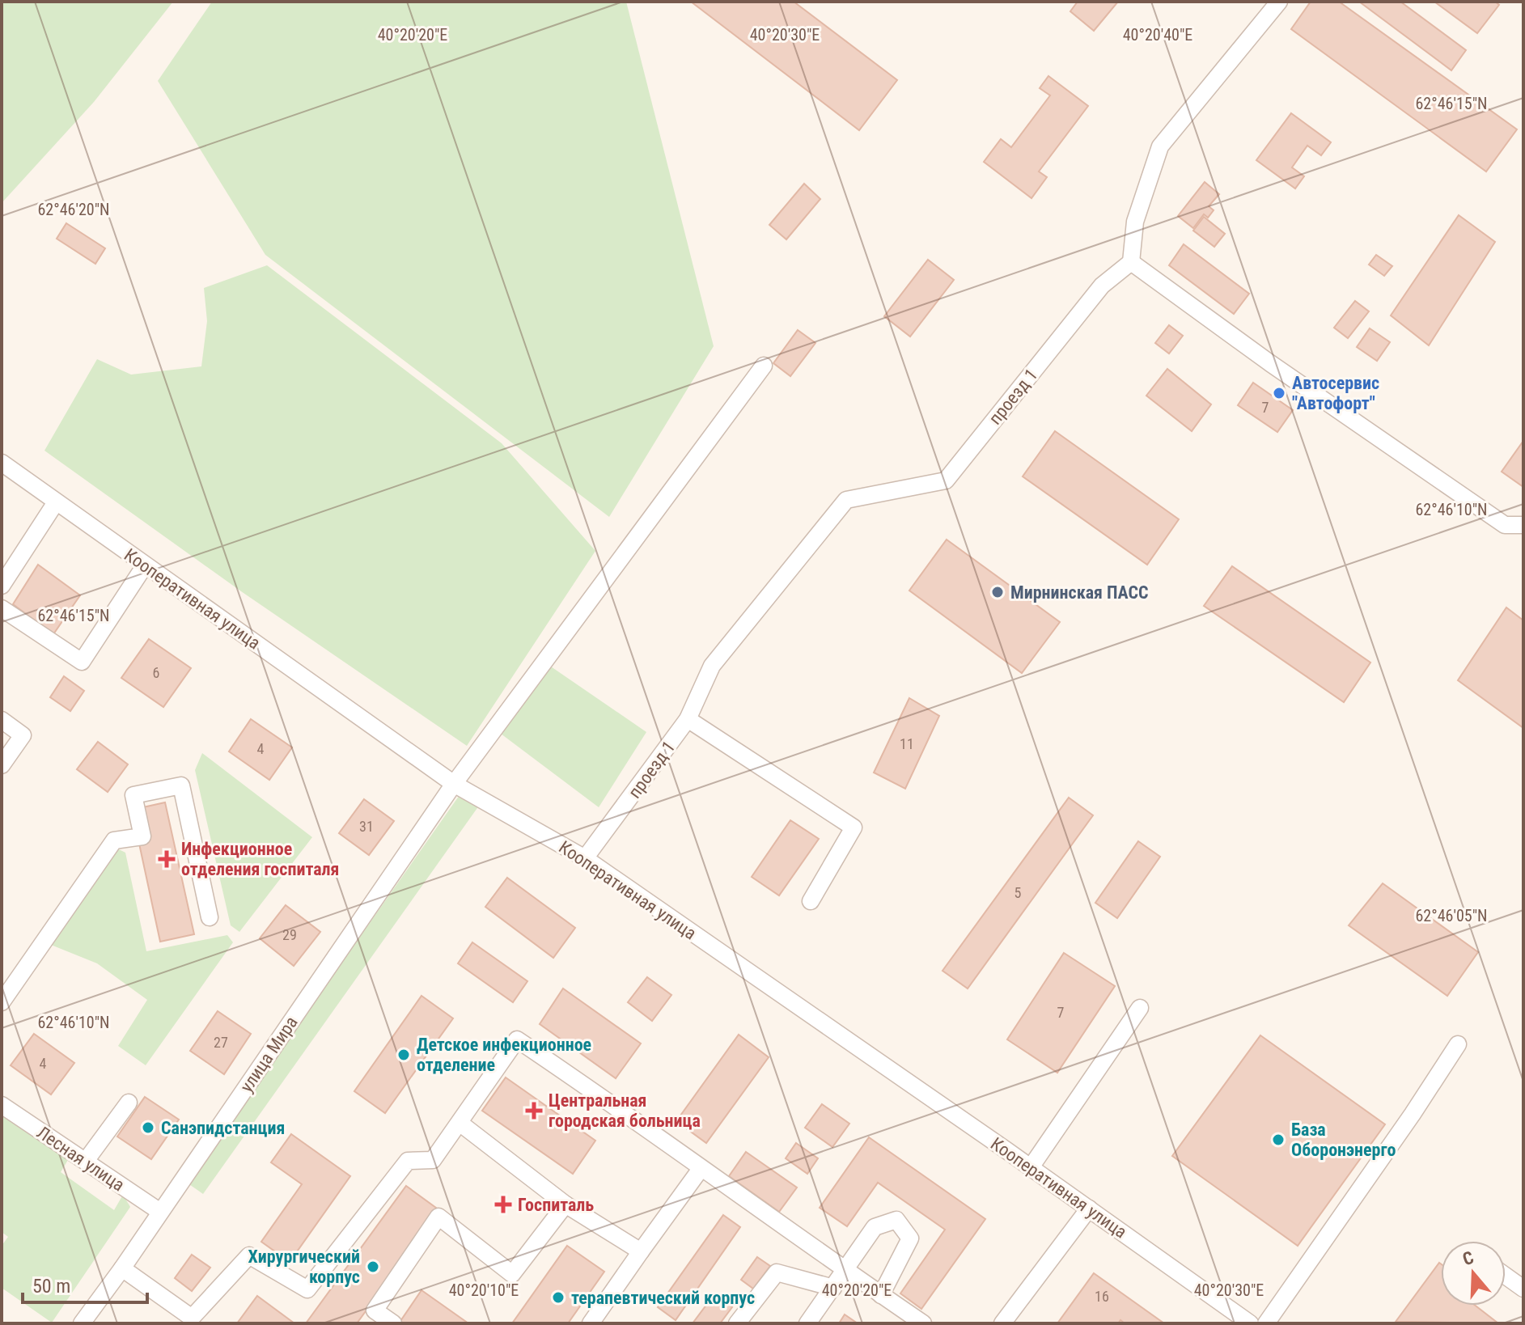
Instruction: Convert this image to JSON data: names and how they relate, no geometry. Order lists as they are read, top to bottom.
{
  "streets": {
    "street": [
      "проезд 1",
      "Кооперативная улица",
      "улица Мира",
      "Лесная улица"
    ]
  },
  "crossings": [
    ["проезд 1", "Кооперативная улица"],
    ["Кооперативная улица", "улица Мира"],
    ["улица Мира", "Лесная улица"]
  ],
  "places": {
    "other": [
      "Автосервис \"Автофорт\"",
      "Мирнинская ПАСС",
      "Детское инфекционное отделение",
      "Санэпидстанция",
      "База Оборонэнерго",
      "Хирургический корпус",
      "терапевтический корпус"
    ],
    "health": ["Инфекционное отделения госпиталя", "Центральная городская больница", "Госпиталь"]
  },
  "house_numbers": [
    "7",
    "6",
    "11",
    "4",
    "31",
    "5",
    "29",
    "7",
    "27",
    "4",
    "16"
  ],
  "scale_bar": "50 m",
  "north": "top",
  "coordinates": [
    "40°20'20\"E",
    "40°20'40\"E",
    "40°20'30\"E",
    "62°46'15\"N",
    "62°46'20\"N",
    "62°46'10\"N",
    "62°46'05\"N",
    "40°20'10\"E"
  ]
}
